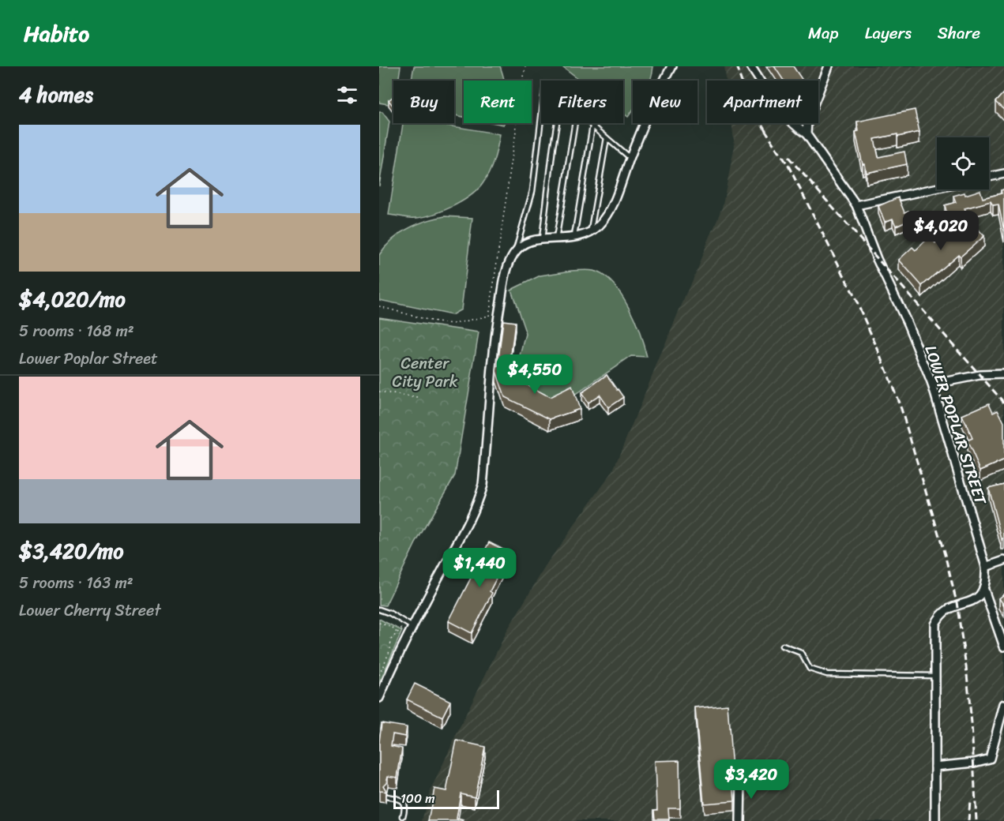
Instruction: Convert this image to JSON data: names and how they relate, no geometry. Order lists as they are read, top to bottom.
{
  "streets": {
    "street": ["LOWER POPLAR STREET"]
  },
  "parks": ["Center City Park"],
  "scale_bar": "100 m",
  "page": {
    "header": "Habito",
    "nav": ["Map", "Layers", "Share"],
    "heading": "4 homes",
    "chip": [
      "Buy",
      "Rent",
      "Filters",
      "New",
      "Apartment"
    ],
    "list": [
      {
        "name": "$4,020/mo",
        "note": "5 rooms · 168 m² · Lower Poplar Street"
      },
      {
        "name": "$3,420/mo",
        "note": "5 rooms · 163 m² · Lower Cherry Street"
      }
    ],
    "price": [
      "$4,020",
      "$4,550",
      "$1,440",
      "$3,420"
    ],
    "scale": "100 m"
  }
}
